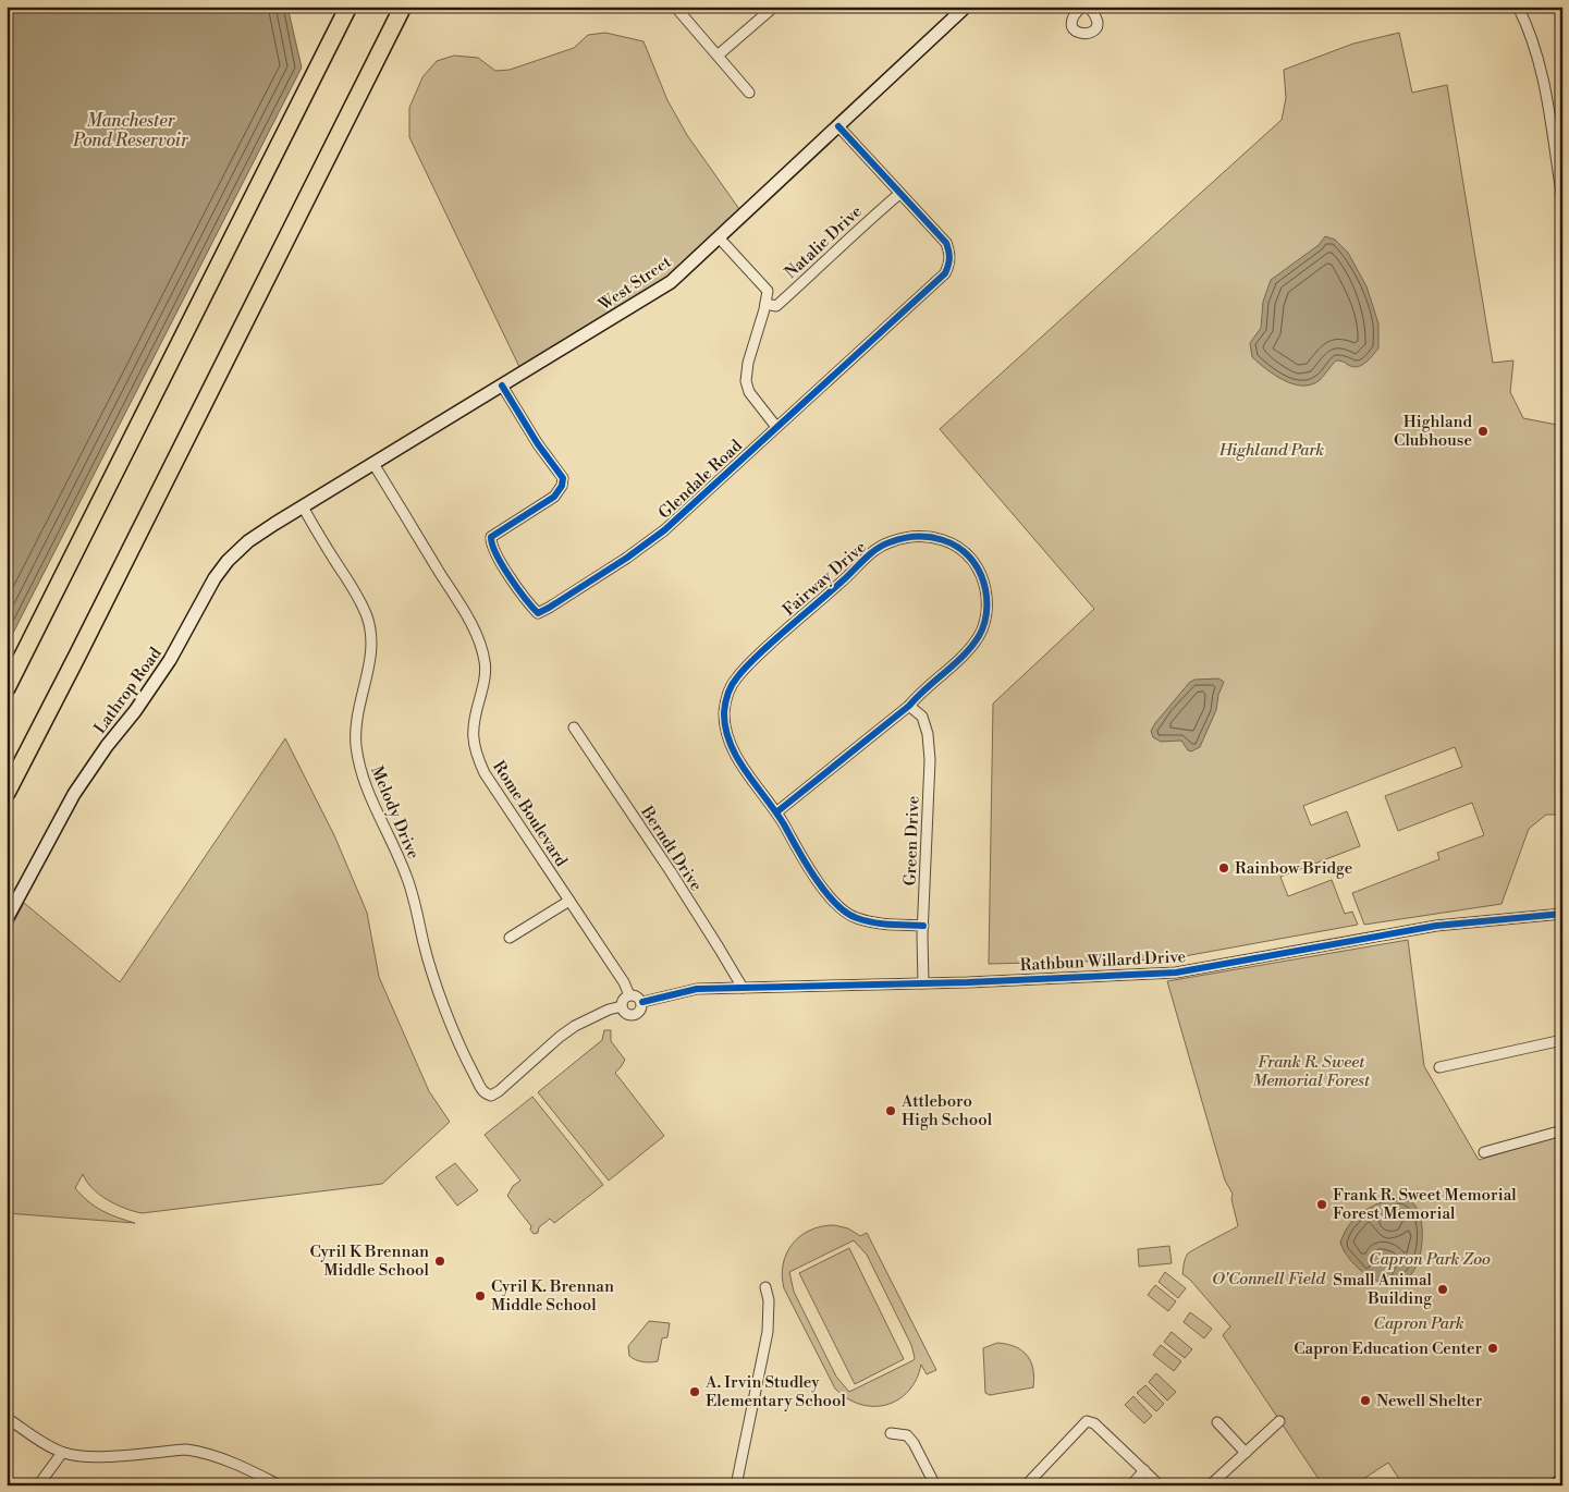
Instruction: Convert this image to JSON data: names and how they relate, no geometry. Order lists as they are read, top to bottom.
{
  "streets": {
    "main road": ["West Street", "Lathrop Road"],
    "street": [
      "Natalie Drive",
      "Glendale Road",
      "Fairway Drive",
      "Melody Drive",
      "Rome Boulevard",
      "Green Drive",
      "Berndt Drive",
      "Rathbun Willard Drive"
    ]
  },
  "crossings": [
    ["Natalie Drive", "Glendale Road"],
    ["West Street", "Glendale Road"],
    ["West Street", "Lathrop Road"],
    ["West Street", "Melody Drive"],
    ["West Street", "Rome Boulevard"],
    ["Fairway Drive", "Green Drive"],
    ["Lathrop Road", "Melody Drive"],
    ["Melody Drive", "Rome Boulevard"],
    ["Melody Drive", "Rathbun Willard Drive"],
    ["Rome Boulevard", "Rathbun Willard Drive"],
    ["Green Drive", "Rathbun Willard Drive"],
    ["Berndt Drive", "Rathbun Willard Drive"]
  ],
  "water": ["Manchester Pond Reservoir"],
  "parks": [
    "Highland Park",
    "Frank R. Sweet Memorial Forest",
    "Capron Park Zoo",
    "O'Connell Field",
    "Capron Park"
  ],
  "places": [
    "Highland Clubhouse",
    "Rainbow Bridge",
    "Attleboro High School",
    "Frank R. Sweet Memorial Forest Memorial",
    "Cyril K Brennan Middle School",
    "Small Animal Building",
    "Cyril K. Brennan Middle School",
    "Capron Education Center",
    "A. Irvin Studley Elementary School",
    "Newell Shelter"
  ]
}
